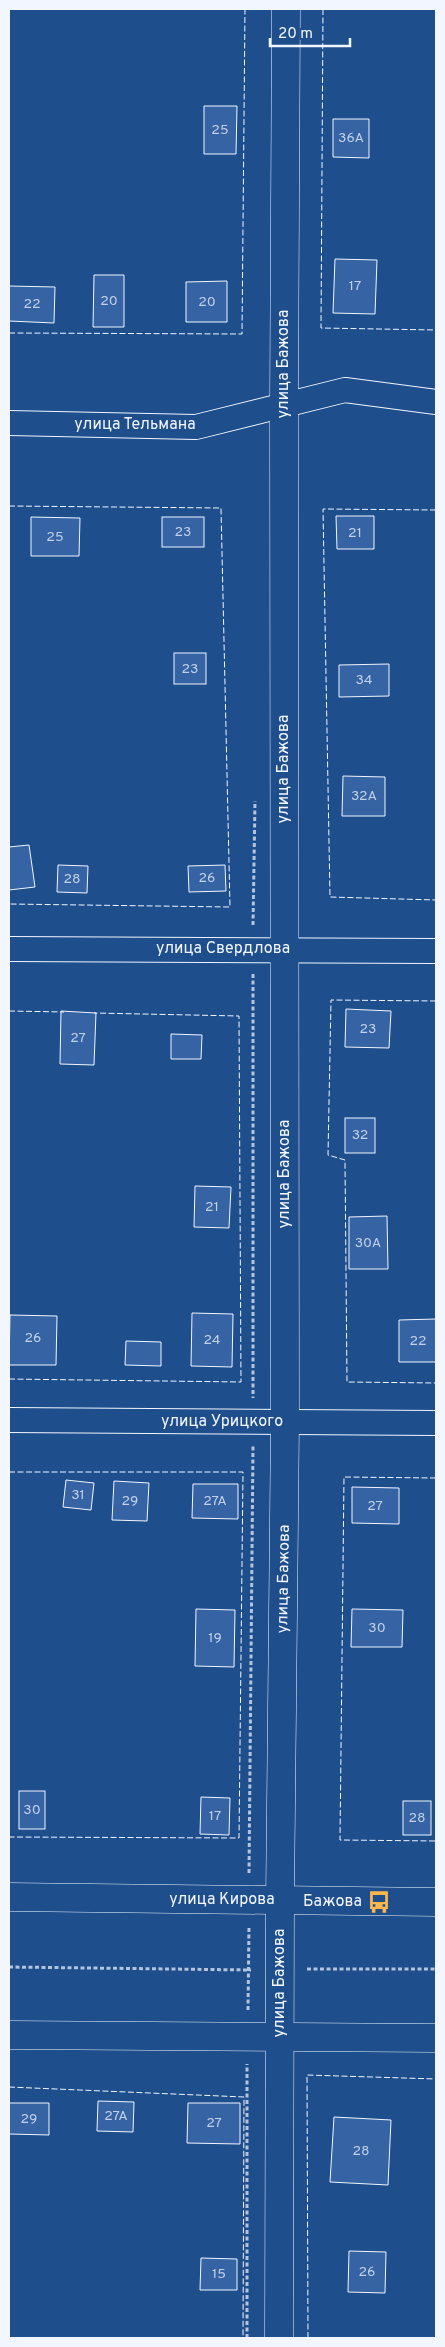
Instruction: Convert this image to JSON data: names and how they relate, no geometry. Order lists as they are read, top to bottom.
{
  "streets": {
    "street": [
      "улица Бажова",
      "улица Тельмана",
      "улица Свердлова",
      "улица Урицкого",
      "улица Кирова"
    ]
  },
  "crossings": [
    ["улица Бажова", "улица Тельмана"],
    ["улица Бажова", "улица Свердлова"],
    ["улица Бажова", "улица Урицкого"],
    ["улица Бажова", "улица Кирова"]
  ],
  "places": {
    "bus stop": ["Бажова"]
  },
  "house_numbers": [
    "25",
    "36А",
    "17",
    "20",
    "20",
    "22",
    "23",
    "21",
    "25",
    "23",
    "34",
    "32А",
    "26",
    "28",
    "23",
    "27",
    "32",
    "21",
    "30А",
    "26",
    "24",
    "22",
    "31",
    "29",
    "27А",
    "27",
    "30",
    "19",
    "30",
    "17",
    "28",
    "27А",
    "29",
    "27",
    "28",
    "26",
    "15"
  ],
  "scale_bar": "20 m"
}
